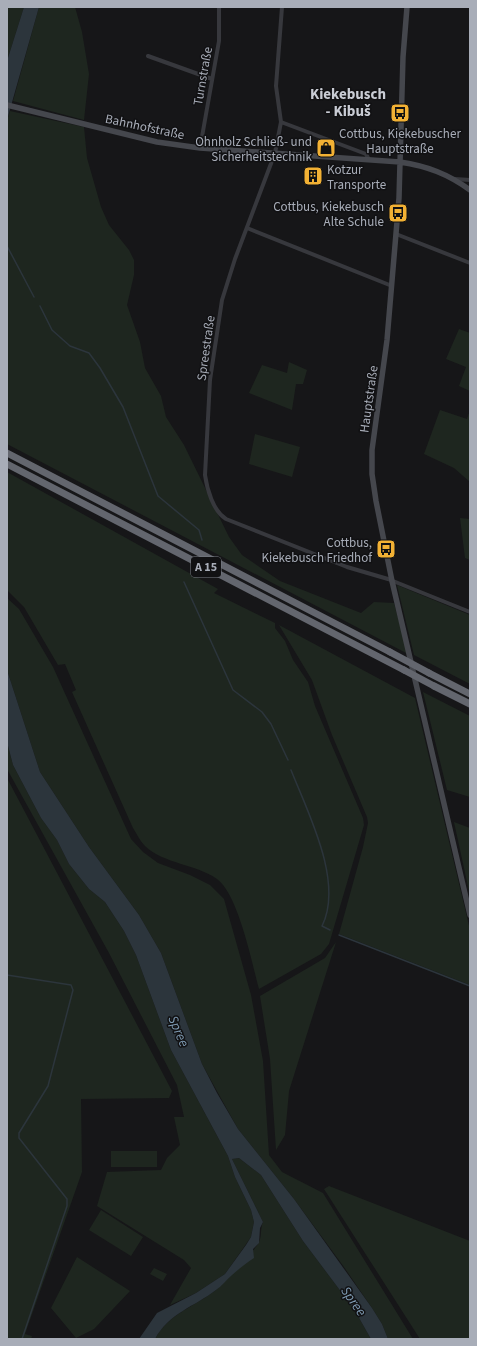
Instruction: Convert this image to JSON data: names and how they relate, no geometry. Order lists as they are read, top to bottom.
{
  "streets": {
    "highway": ["A 15"],
    "street": [
      "Turnstraße",
      "Bahnhofstraße",
      "Spreestraße",
      "Hauptstraße"
    ]
  },
  "crossings": [
    ["Turnstraße", "Bahnhofstraße"],
    ["Bahnhofstraße", "Spreestraße"],
    ["Bahnhofstraße", "Hauptstraße"],
    ["Spreestraße", "Hauptstraße"]
  ],
  "districts": ["Kiekebusch - Kibuš"],
  "water": ["Spree"],
  "places": {
    "bus stop": ["Cottbus, Kiekebuscher Hauptstraße", "Cottbus, Kiekebusch Alte Schule", "Cottbus, Kiekebusch Friedhof"],
    "shop": ["Ohnholz Schließ- und Sicherheitstechnik"],
    "building": ["Kotzur Transporte"]
  }
}
